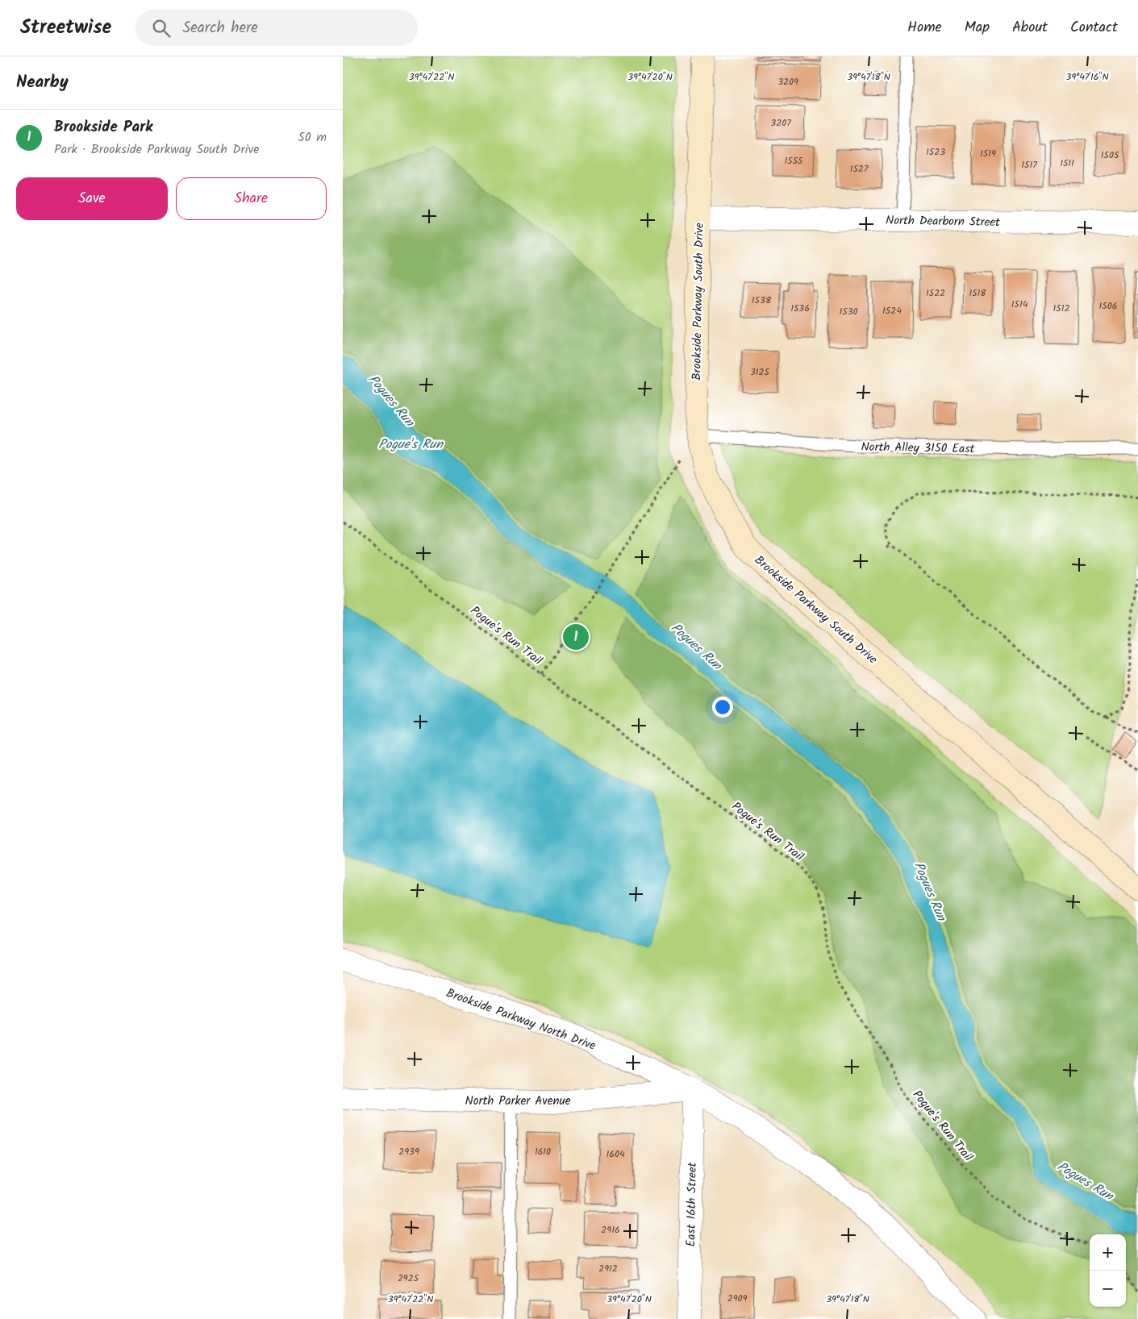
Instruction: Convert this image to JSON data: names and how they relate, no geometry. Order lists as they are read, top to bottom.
{
  "streets": {
    "main road": ["Brookside Parkway South Drive"],
    "street": [
      "North Dearborn Street",
      "Brookside Parkway North Drive",
      "North Parker Avenue",
      "East 16th Street"
    ],
    "lane": ["North Alley 3150 East"],
    "path": ["Pogue's Run Trail"]
  },
  "crossings": [
    ["North Dearborn Street", "Brookside Parkway South Drive"],
    ["Brookside Parkway South Drive", "North Alley 3150 East"],
    ["Brookside Parkway North Drive", "North Parker Avenue"],
    ["Brookside Parkway North Drive", "East 16th Street"],
    ["North Parker Avenue", "East 16th Street"]
  ],
  "water": ["Pogues Run", "Pogue's Run"],
  "house_numbers": [
    "3209",
    "3207",
    "1523",
    "1519",
    "1505",
    "1555",
    "1511",
    "1517",
    "1527",
    "1522",
    "1518",
    "1538",
    "1514",
    "1506",
    "1536",
    "1512",
    "1524",
    "1530",
    "3125",
    "2939",
    "1610",
    "1604",
    "2916",
    "2912",
    "2925",
    "2909"
  ],
  "page": {
    "header": "Streetwise",
    "search": "Search here",
    "nav": [
      "Home",
      "Map",
      "About",
      "Contact"
    ],
    "heading": "Nearby",
    "list": [
      {
        "mark": "1",
        "name": "Brookside Park",
        "note": "Park · Brookside Parkway South Drive",
        "value": "50 m"
      }
    ],
    "buttons": ["Save", "Share"],
    "pins": "1",
    "map_buttons": ["+", "−"]
  },
  "coordinates": [
    "39°47'22\"N",
    "39°47'20\"N",
    "39°47'18\"N",
    "39°47'16\"N"
  ]
}
